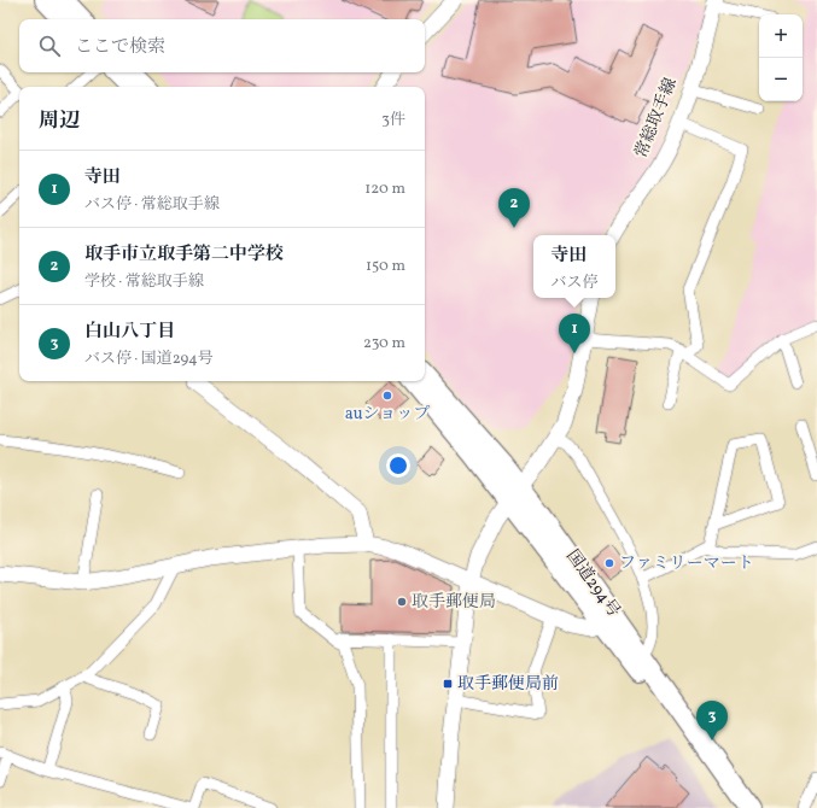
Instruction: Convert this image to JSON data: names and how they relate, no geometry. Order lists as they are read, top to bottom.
{
  "streets": {
    "highway": ["国道294号"],
    "street": ["常総取手線"]
  },
  "places": {
    "other": ["auショップ", "ファミリーマート", "取手郵便局"],
    "transit": ["取手郵便局前"]
  },
  "page": {
    "map_buttons": ["+", "−"],
    "search": "ここで検索",
    "heading": ["周辺", "3件"],
    "list": [
      {
        "mark": "1",
        "name": "寺田",
        "note": "バス停 · 常総取手線",
        "value": "120 m"
      },
      {
        "mark": "2",
        "name": "取手市立取手第二中学校",
        "note": "学校 · 常総取手線",
        "value": "150 m"
      },
      {
        "mark": "3",
        "name": "白山八丁目",
        "note": "バス停 · 国道294号",
        "value": "230 m"
      }
    ],
    "pins": ["2", "1", "3"],
    "popup": ["寺田", "バス停"]
  }
}
